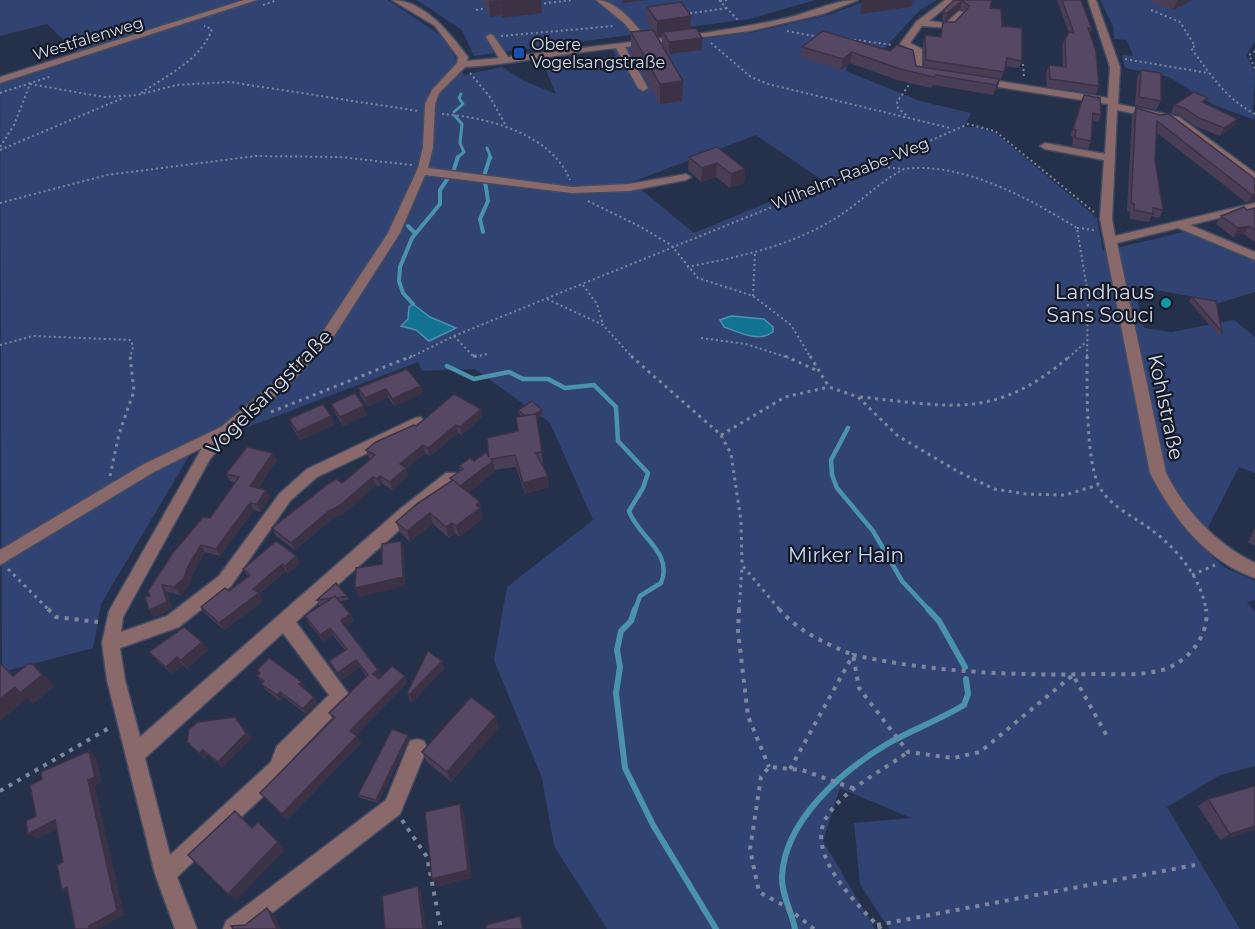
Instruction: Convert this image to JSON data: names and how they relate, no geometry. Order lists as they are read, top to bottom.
{
  "streets": {
    "street": ["Westfalenweg", "Vogelsangstraße", "Kohlstraße"],
    "path": ["Wilhelm-Raabe-Weg"]
  },
  "parks": ["Mirker Hain"],
  "places": {
    "transit": ["Obere Vogelsangstraße"],
    "other": ["Landhaus Sans Souci"]
  }
}
